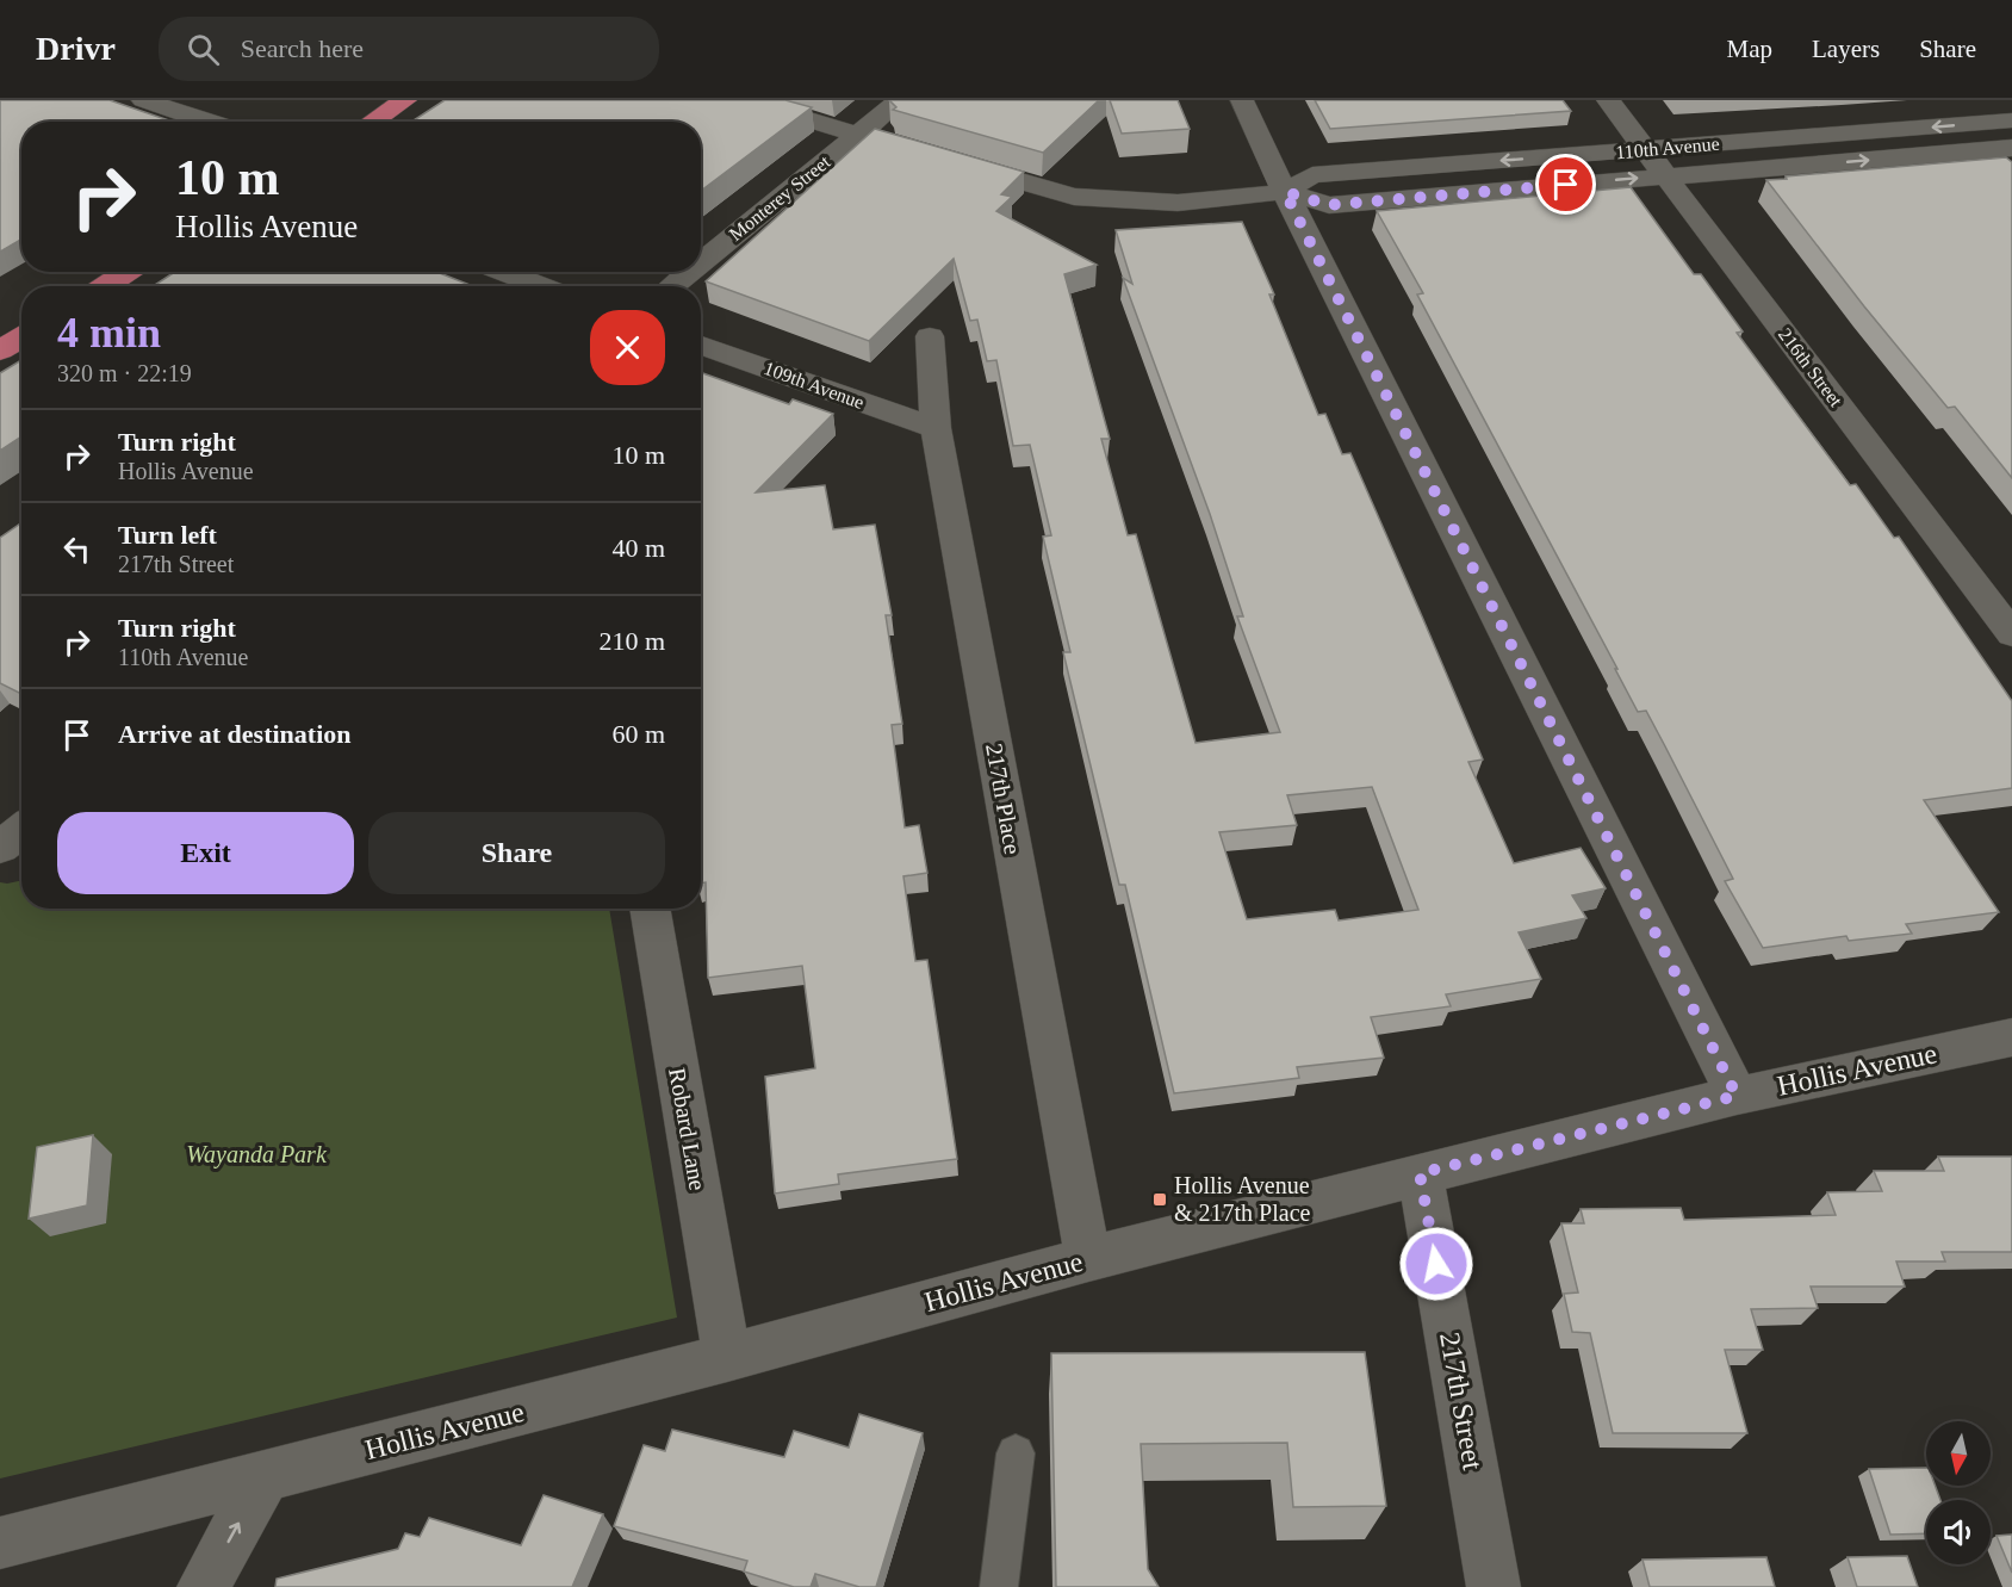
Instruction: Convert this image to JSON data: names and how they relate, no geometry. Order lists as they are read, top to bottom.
{
  "streets": {
    "street": [
      "110th Avenue",
      "Monterey Street",
      "216th Street",
      "109th Avenue",
      "217th Place",
      "Hollis Avenue",
      "Robard Lane",
      "217th Street"
    ]
  },
  "crossings": [
    ["110th Avenue", "Monterey Street"],
    ["110th Avenue", "216th Street"],
    ["109th Avenue", "217th Place"],
    ["217th Place", "Hollis Avenue"],
    ["Hollis Avenue", "Robard Lane"],
    ["Hollis Avenue", "217th Street"]
  ],
  "parks": ["Wayanda Park"],
  "places": {
    "transit": ["Hollis Avenue & 217th Place"]
  },
  "north": "bottom",
  "page": {
    "header": "Drivr",
    "search": "Search here",
    "nav": ["Map", "Layers", "Share"],
    "turn": ["10 m", "Hollis Avenue"],
    "heading": ["4 min", "320 m · 22:19"],
    "list": [
      {
        "name": "Turn right",
        "note": "Hollis Avenue",
        "value": "10 m"
      },
      {
        "name": "Turn left",
        "note": "217th Street",
        "value": "40 m"
      },
      {
        "name": "Turn right",
        "note": "110th Avenue",
        "value": "210 m"
      },
      {
        "name": "Arrive at destination",
        "value": "60 m"
      }
    ],
    "buttons": ["Exit", "Share"]
  }
}
